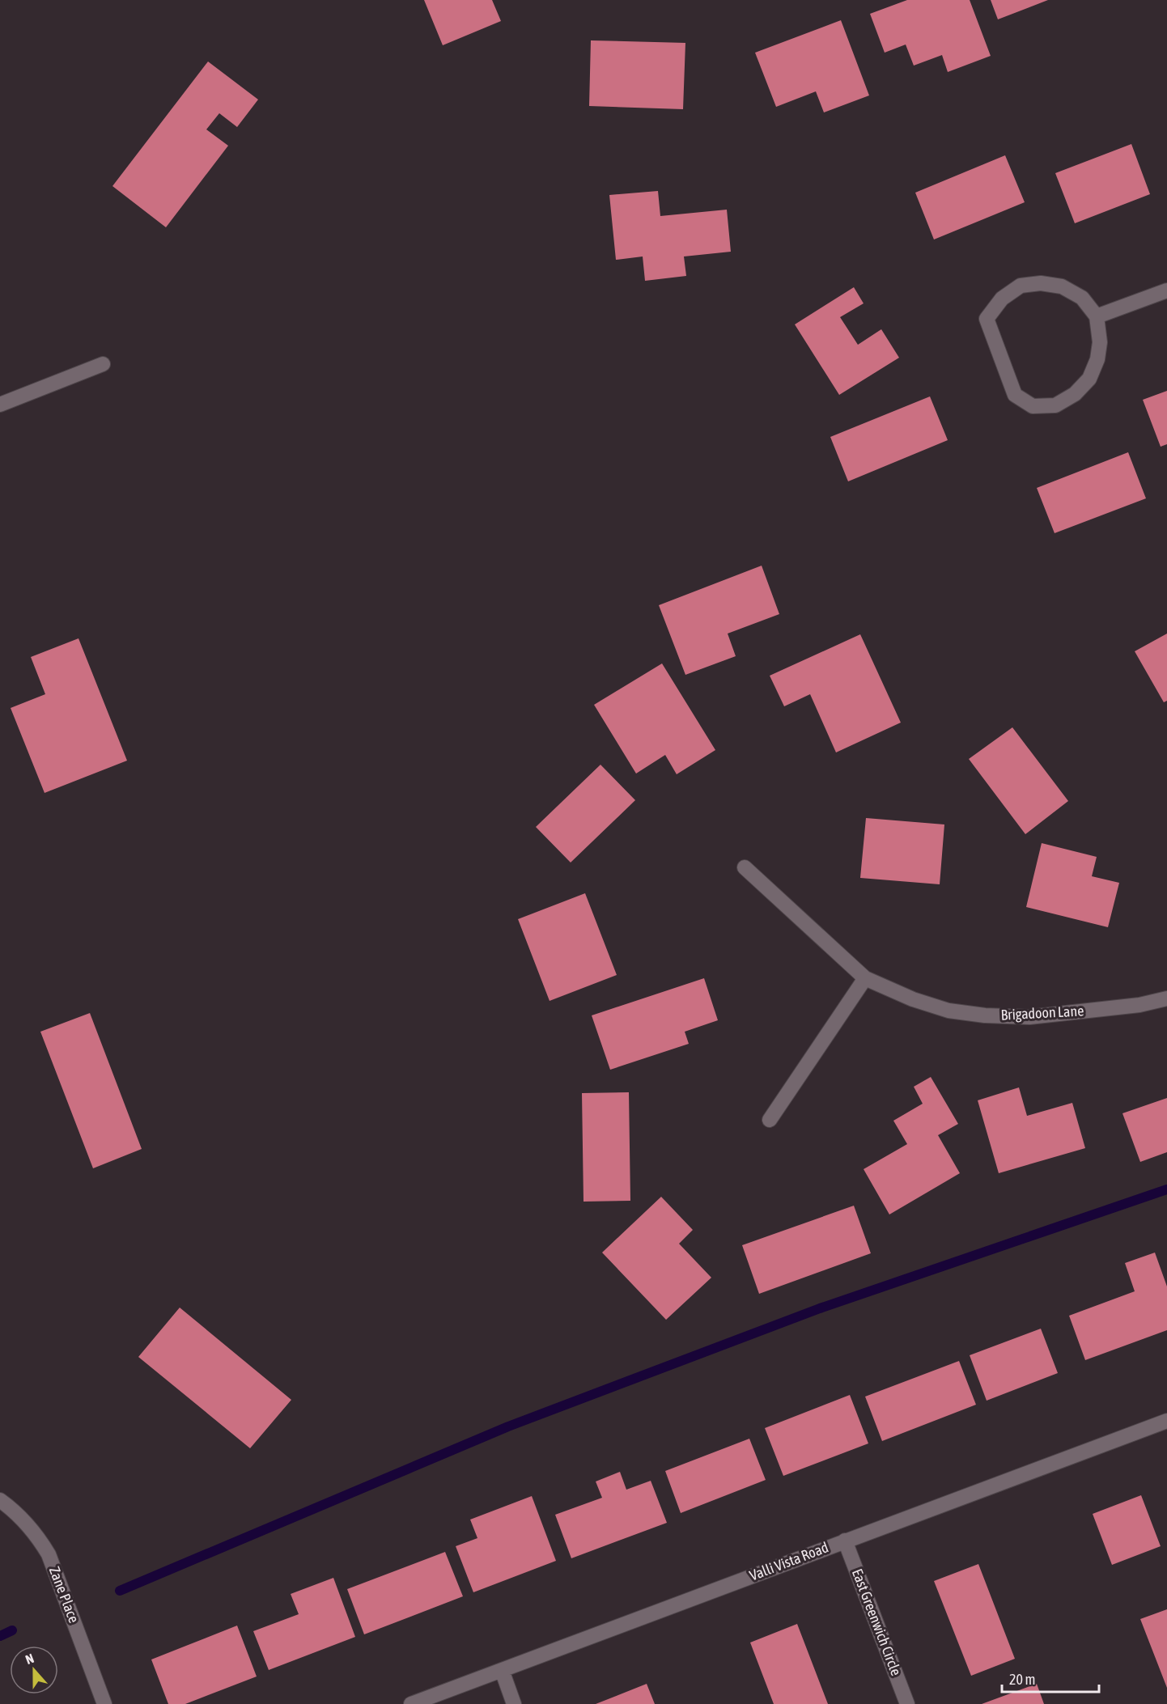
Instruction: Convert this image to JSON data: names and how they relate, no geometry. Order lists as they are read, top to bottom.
{
  "streets": {
    "street": [
      "Brigadoon Lane",
      "Valli Vista Road",
      "Zane Place",
      "East Greenwich Circle"
    ]
  },
  "crossings": [
    ["Valli Vista Road", "East Greenwich Circle"]
  ],
  "scale_bar": "20 m",
  "north": "top"
}
